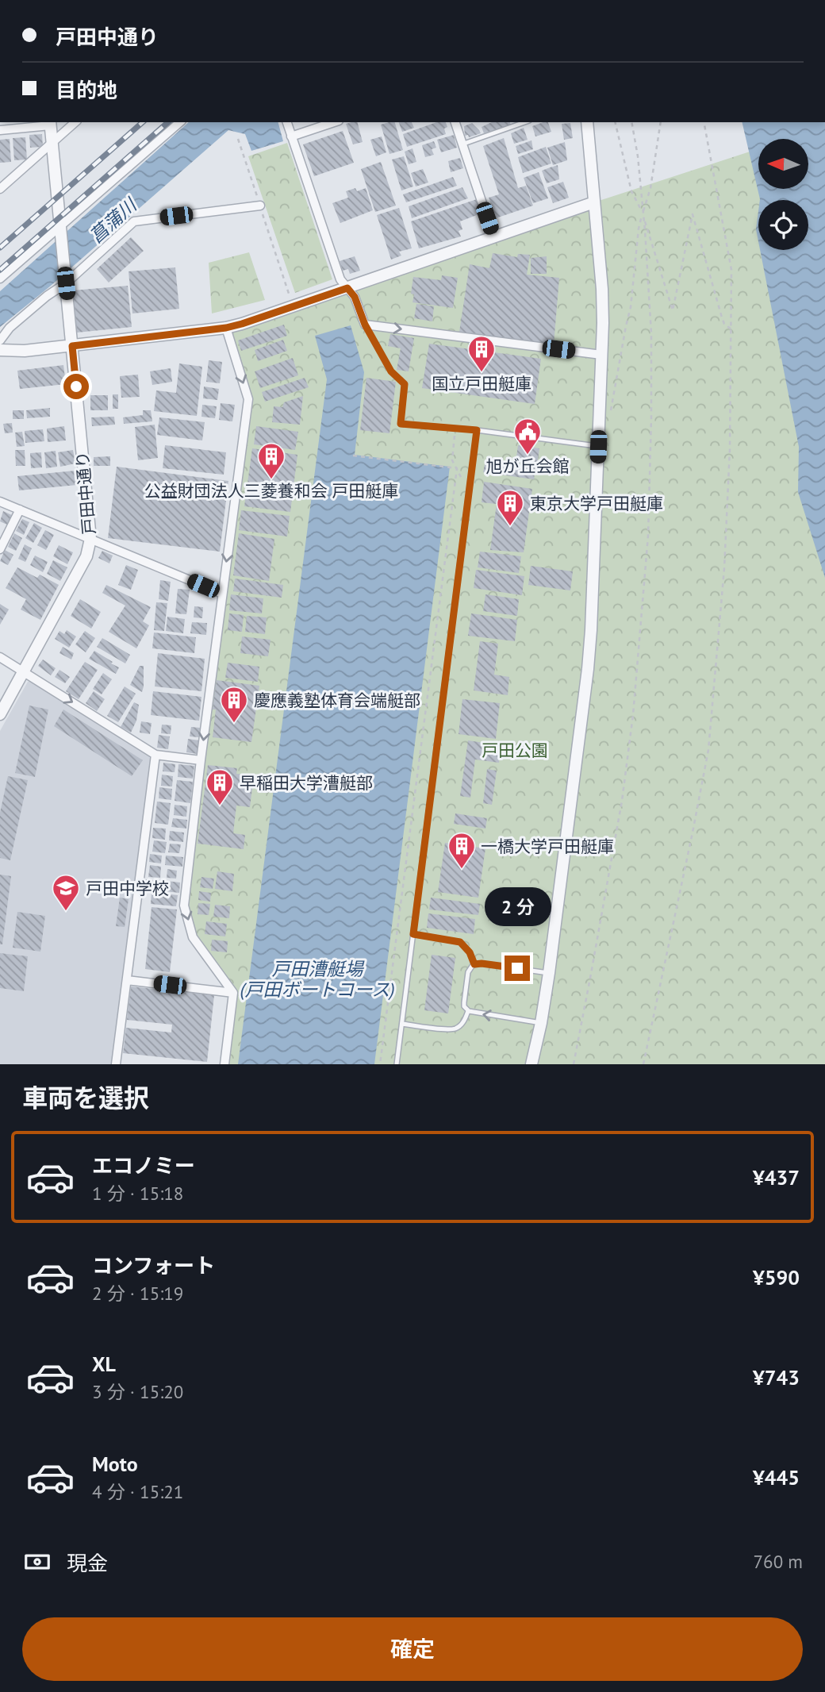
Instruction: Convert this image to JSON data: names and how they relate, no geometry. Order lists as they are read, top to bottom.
{
  "streets": {
    "street": ["戸田中通り"]
  },
  "water": ["菖蒲川", "戸田漕艇場 (戸田ボートコース)"],
  "parks": ["戸田公園"],
  "places": {
    "building": [
      "国立戸田艇庫",
      "公益財団法人三菱養和会 戸田艇庫",
      "東京大学戸田艇庫",
      "慶應義塾体育会端艇部",
      "早稲田大学漕艇部",
      "一橋大学戸田艇庫"
    ],
    "public building": ["旭が丘会館"],
    "school or university": ["戸田中学校"]
  },
  "north": "left",
  "page": {
    "banner": ["戸田中通り", "目的地"],
    "bubble": "2 分",
    "heading": "車両を選択",
    "list": [
      {
        "name": "エコノミー",
        "note": "1 分 · 15:18",
        "value": "¥437"
      },
      {
        "name": "コンフォート",
        "note": "2 分 · 15:19",
        "value": "¥590"
      },
      {
        "name": "XL",
        "note": "3 分 · 15:20",
        "value": "¥743"
      },
      {
        "name": "Moto",
        "note": "4 分 · 15:21",
        "value": "¥445"
      }
    ],
    "pay": ["現金", "760 m"],
    "buttons": "確定"
  }
}
